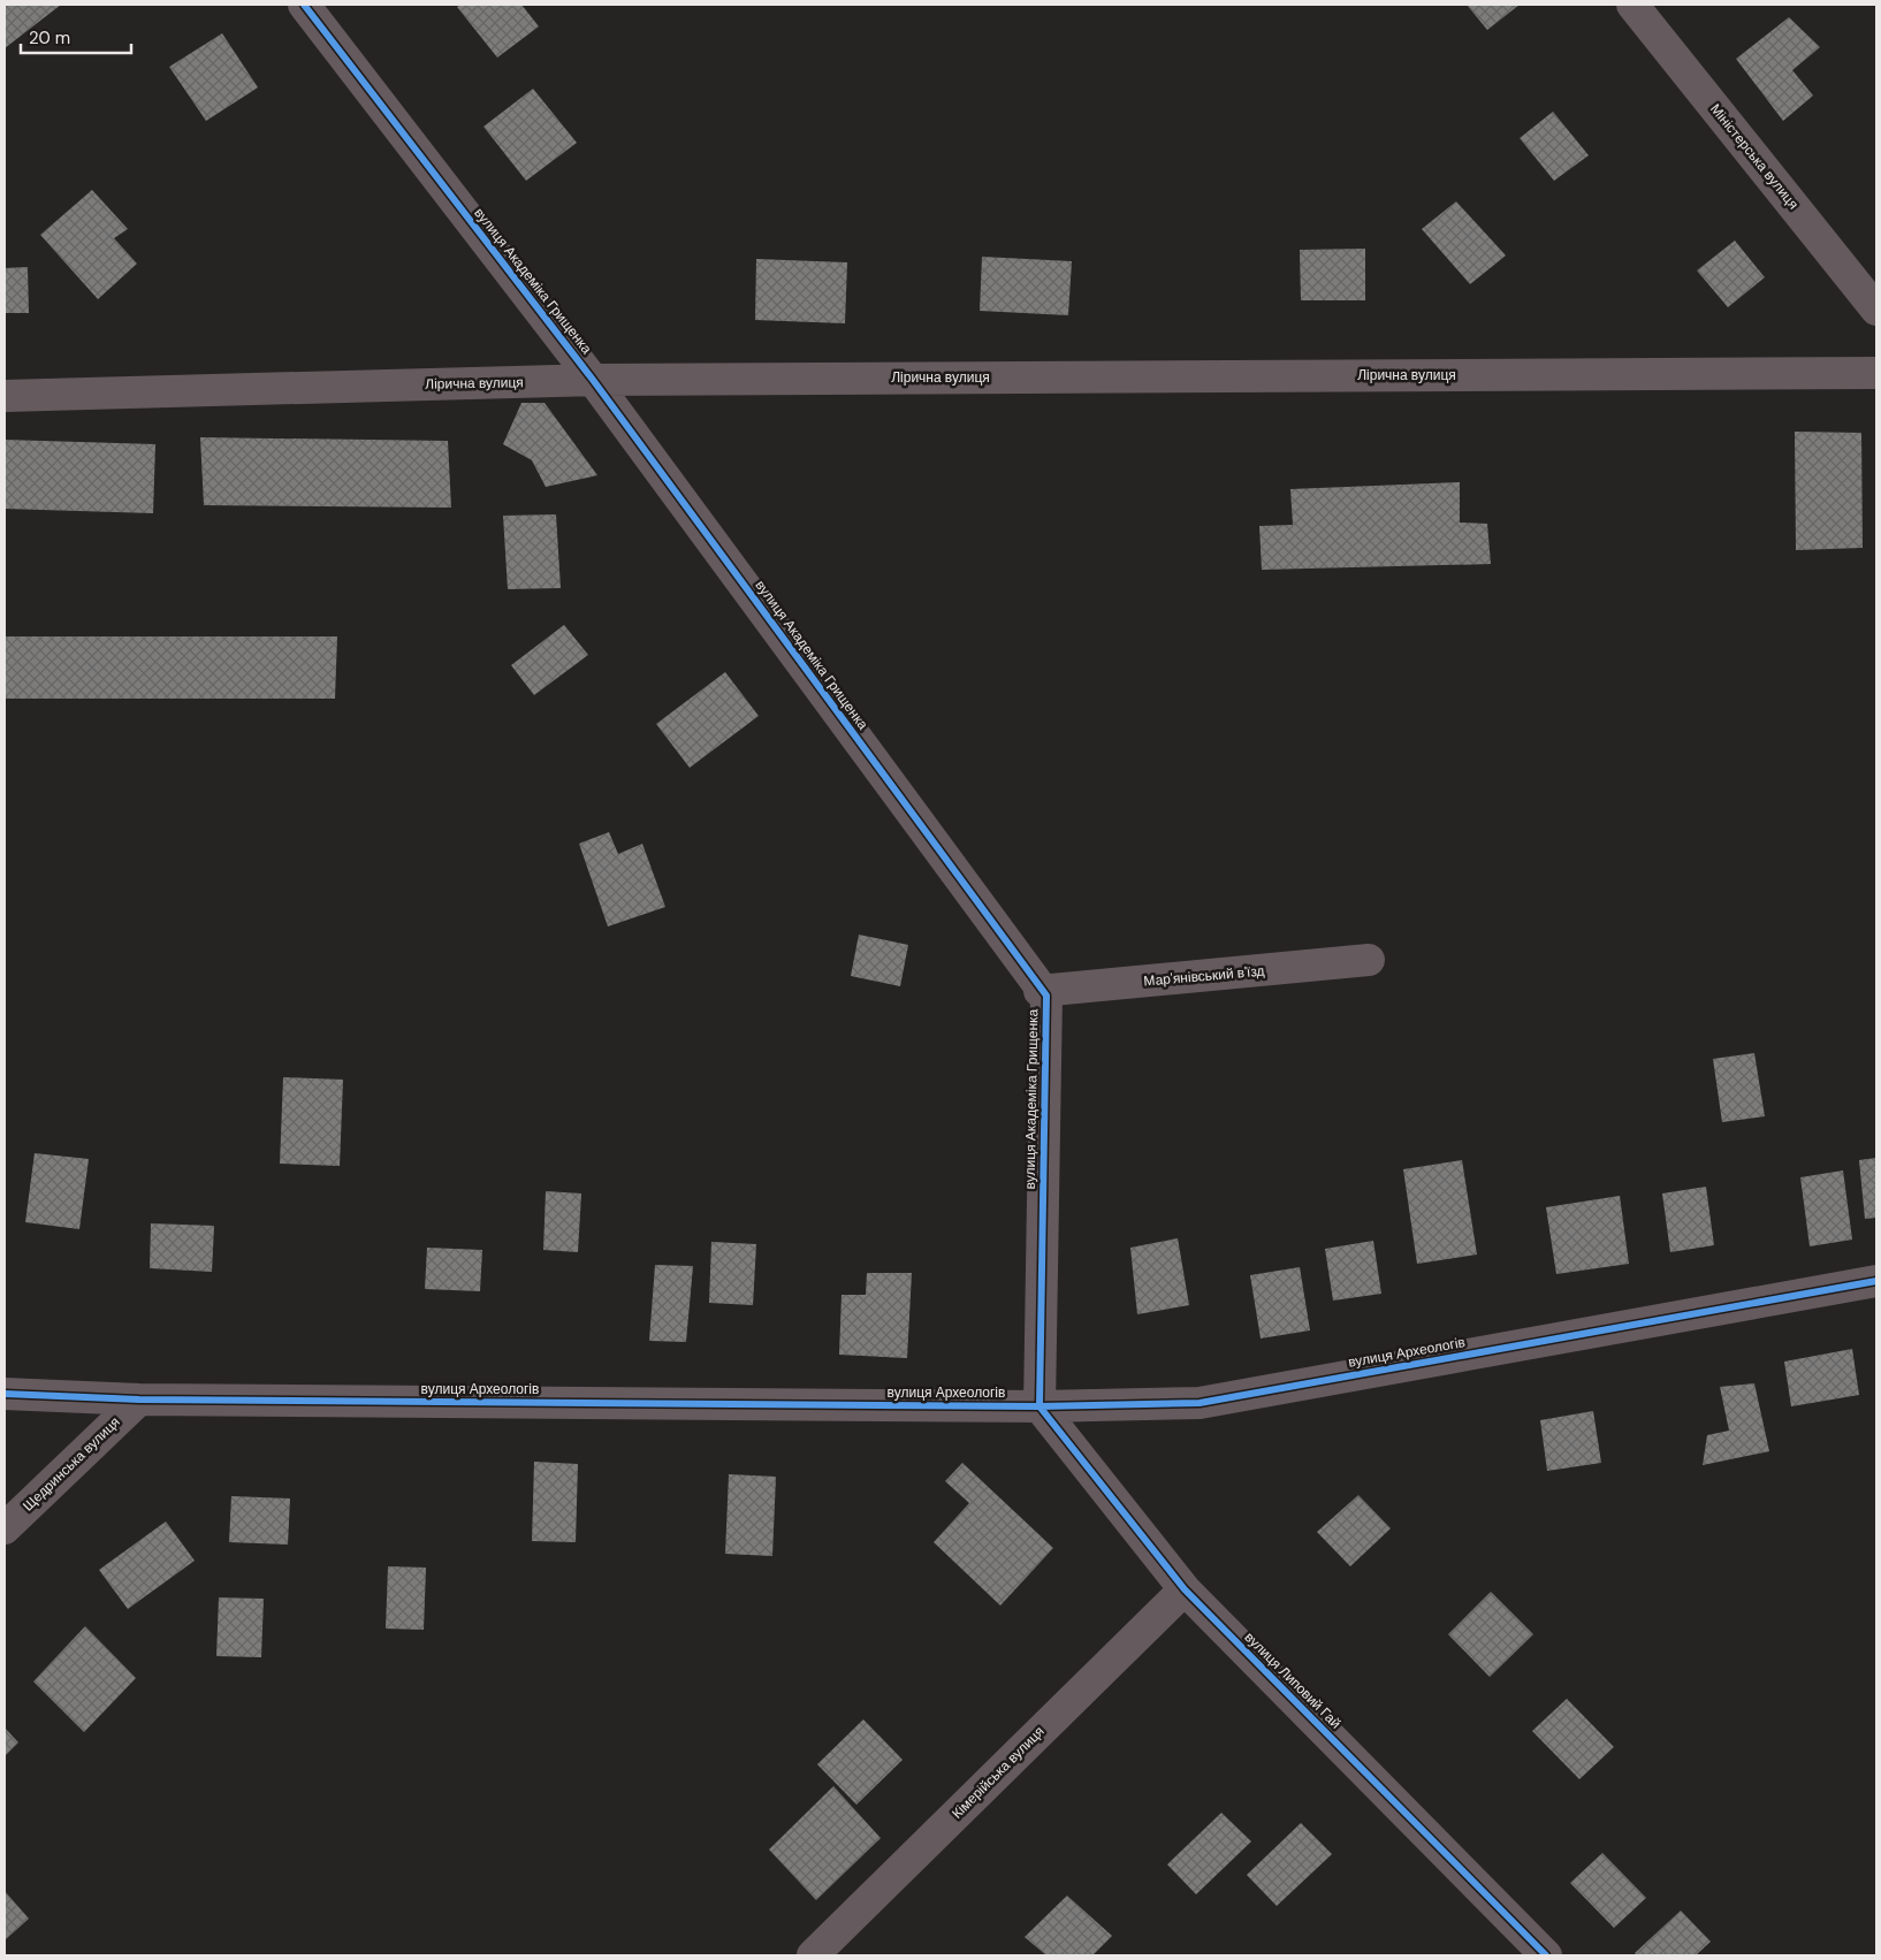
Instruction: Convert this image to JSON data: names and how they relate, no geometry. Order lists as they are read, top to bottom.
{
  "streets": {
    "street": [
      "Міністерська вулиця",
      "вулиця Академіка Грищенка",
      "Лірична вулиця",
      "Мар'янівський в'їзд",
      "вулиця Археологів",
      "Щедринська вулиця",
      "вулиця Липовий Гай",
      "Кімерійська вулиця"
    ]
  },
  "crossings": [
    ["вулиця Академіка Грищенка", "Лірична вулиця"],
    ["вулиця Академіка Грищенка", "Мар'янівський в'їзд"],
    ["вулиця Академіка Грищенка", "вулиця Археологів"],
    ["вулиця Академіка Грищенка", "вулиця Липовий Гай"],
    ["вулиця Археологів", "Щедринська вулиця"],
    ["вулиця Археологів", "вулиця Липовий Гай"],
    ["вулиця Липовий Гай", "Кімерійська вулиця"]
  ],
  "scale_bar": "20 m"
}
